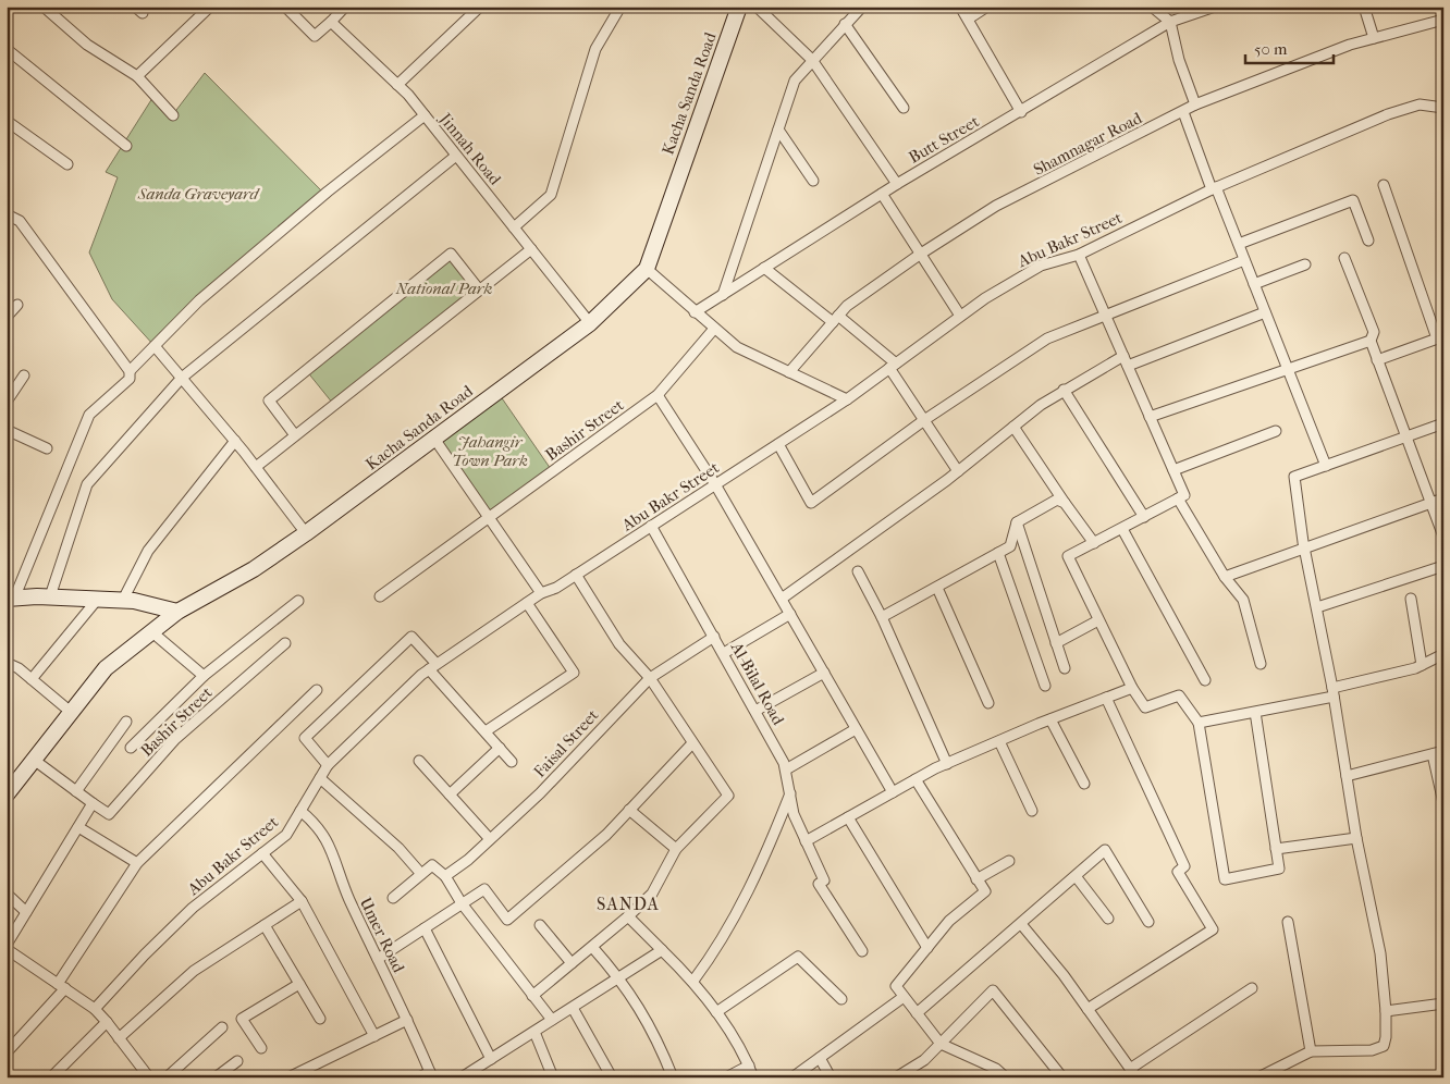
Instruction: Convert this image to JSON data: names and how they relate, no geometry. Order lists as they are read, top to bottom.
{
  "streets": {
    "main road": ["Kacha Sanda Road"],
    "street": [
      "Butt Street",
      "Shamnagar Road",
      "Jinnah Road",
      "Abu Bakr Street",
      "Bashir Street",
      "Al-Bilal Road",
      "Faisal Street",
      "Umer Road"
    ]
  },
  "crossings": [
    ["Kacha Sanda Road", "Jinnah Road"],
    ["Abu Bakr Street", "Al-Bilal Road"],
    ["Abu Bakr Street", "Umer Road"],
    ["Al-Bilal Road", "Faisal Street"]
  ],
  "districts": ["SANDA"],
  "parks": ["Sanda Graveyard", "National Park", "Jahangir Town Park"],
  "scale_bar": "50 m"
}
